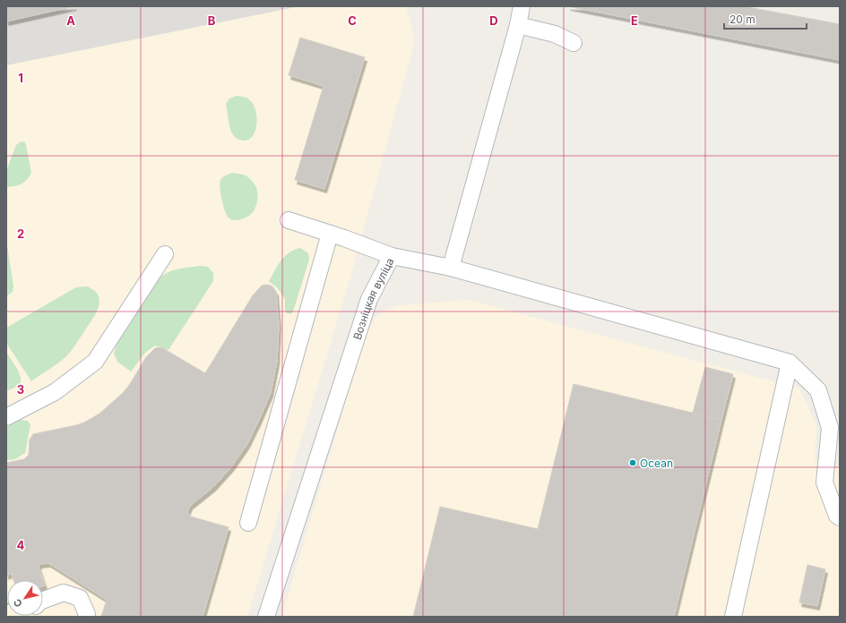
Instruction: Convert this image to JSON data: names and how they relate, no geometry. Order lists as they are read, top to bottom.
{
  "streets": {
    "lane": ["Возніцкая вуліца"]
  },
  "places": ["Ocean"],
  "scale_bar": "20 m",
  "north": "bottom left",
  "grid": {
    "columns": [
      "A",
      "B",
      "C",
      "D",
      "E"
    ],
    "rows": [
      "1",
      "2",
      "3",
      "4"
    ]
  }
}
